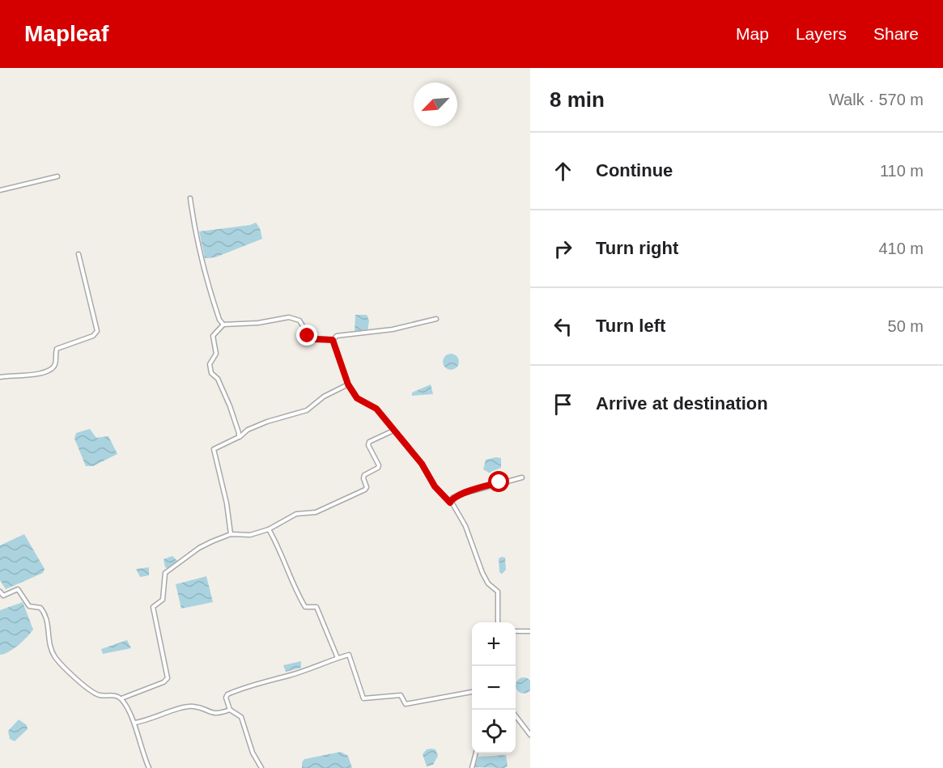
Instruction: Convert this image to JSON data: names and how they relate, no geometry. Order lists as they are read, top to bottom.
{
  "north": "bottom left",
  "page": {
    "header": "Mapleaf",
    "nav": ["Map", "Layers", "Share"],
    "heading": ["8 min", "Walk · 570 m"],
    "list": [
      ["Continue", "110 m"],
      ["Turn right", "410 m"],
      ["Turn left", "50 m"],
      "Arrive at destination"
    ],
    "map_buttons": ["+", "−"]
  }
}
